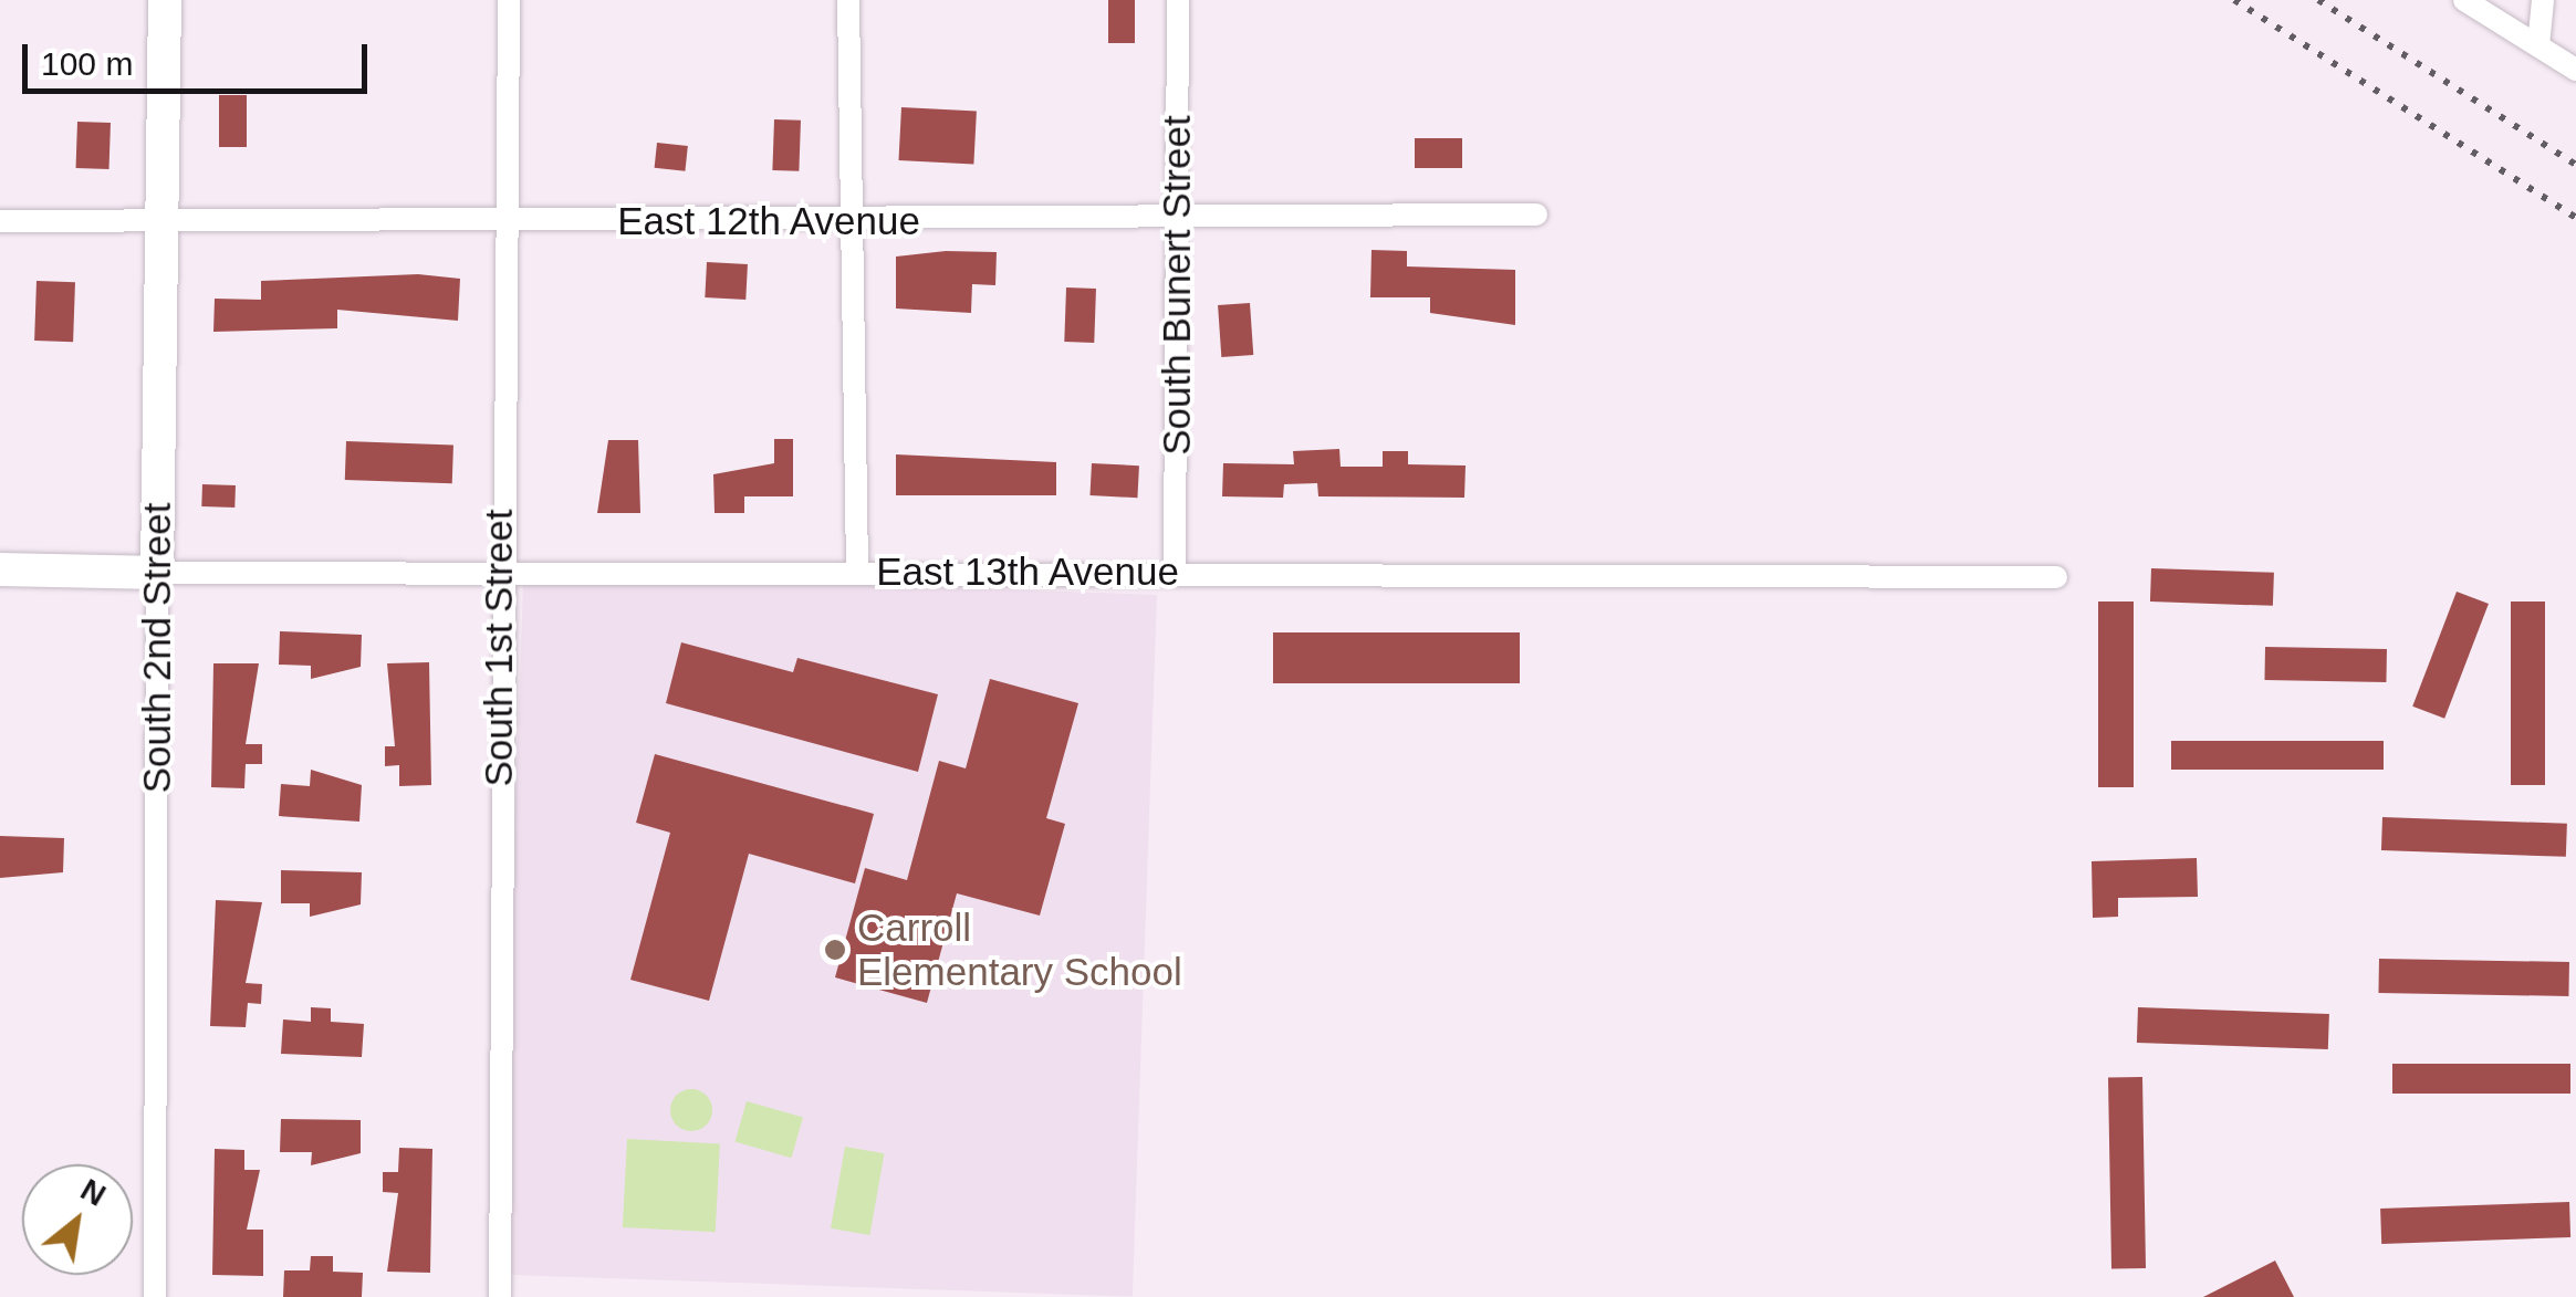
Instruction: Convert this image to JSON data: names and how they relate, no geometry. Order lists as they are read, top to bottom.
{
  "streets": {
    "street": [
      "East 12th Avenue",
      "South Bunert Street",
      "East 13th Avenue",
      "South 2nd Street",
      "South 1st Street"
    ]
  },
  "crossings": [
    ["East 12th Avenue", "South Bunert Street"],
    ["East 12th Avenue", "South 2nd Street"],
    ["East 12th Avenue", "South 1st Street"],
    ["South Bunert Street", "East 13th Avenue"],
    ["East 13th Avenue", "South 2nd Street"],
    ["East 13th Avenue", "South 1st Street"]
  ],
  "places": ["Carroll Elementary School"],
  "scale_bar": "100 m",
  "north": "top right"
}
